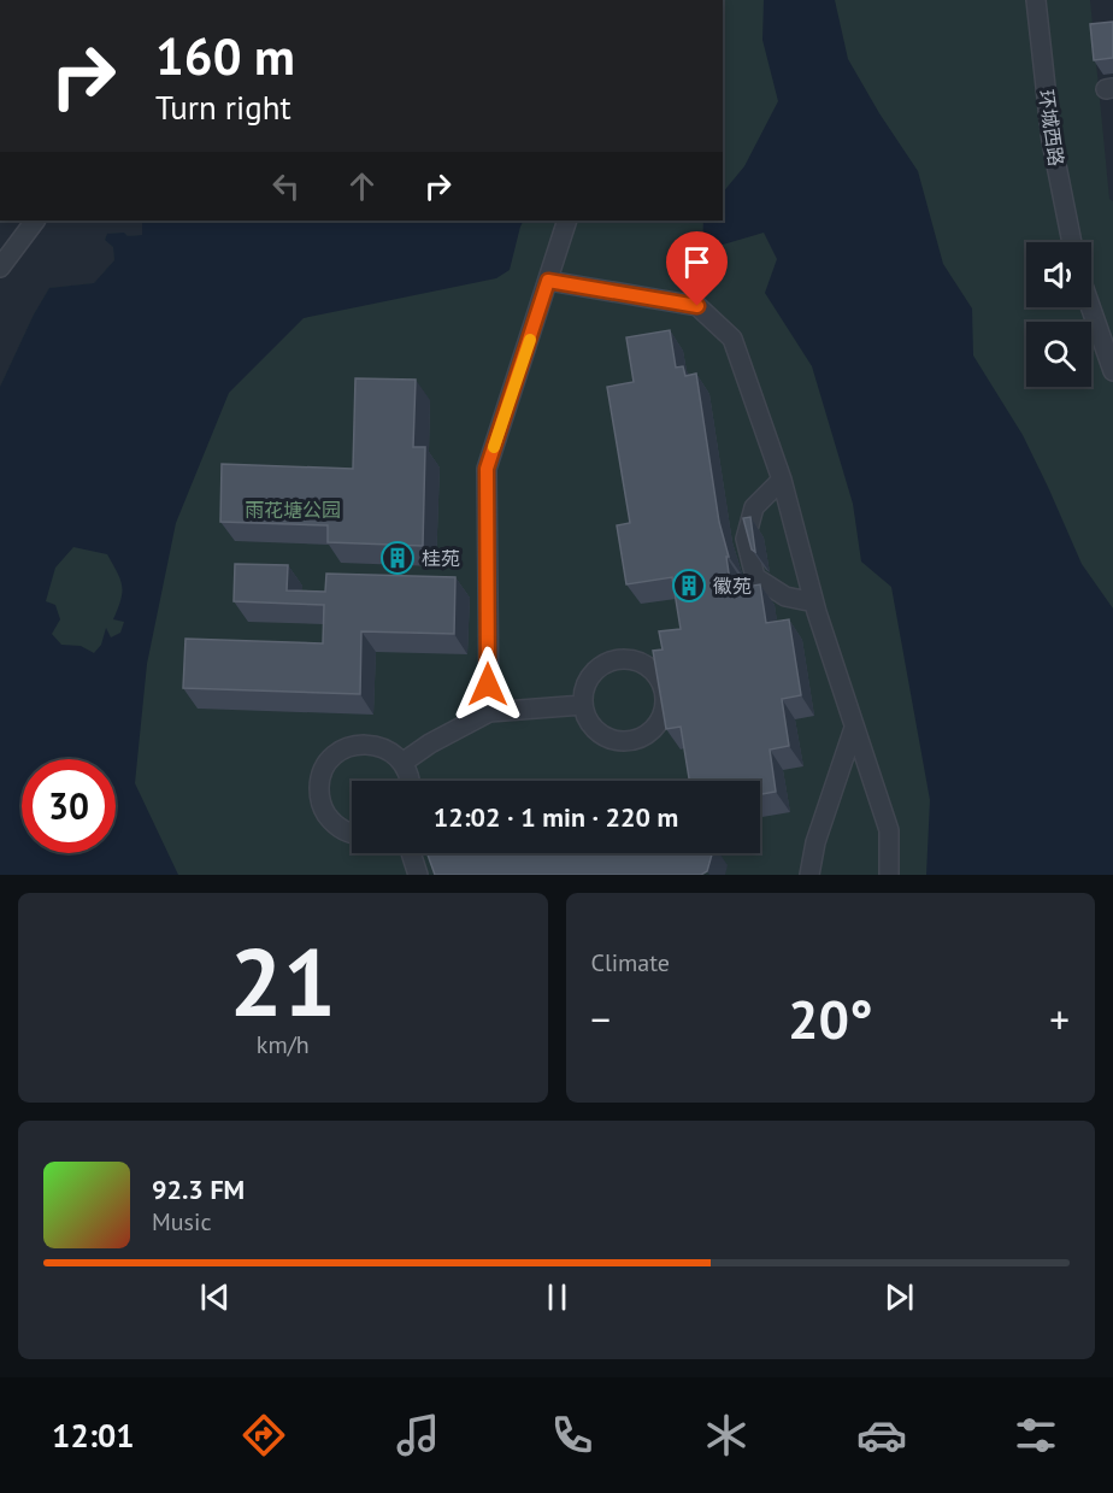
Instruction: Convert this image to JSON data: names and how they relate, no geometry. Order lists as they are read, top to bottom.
{
  "streets": {
    "street": ["环城西路"]
  },
  "parks": ["雨花塘公园"],
  "places": {
    "building": ["桂苑", "徽苑"]
  },
  "page": {
    "turn": ["160 m", "Turn right"],
    "limit": "30",
    "trip": "12:02 · 1 min · 220 m",
    "tile": [
      ["21", "km/h"],
      "Climate"
    ],
    "heat": ["−", "20°", "+"],
    "song": ["92.3 FM", "Music"],
    "tabs": "12:01"
  }
}
